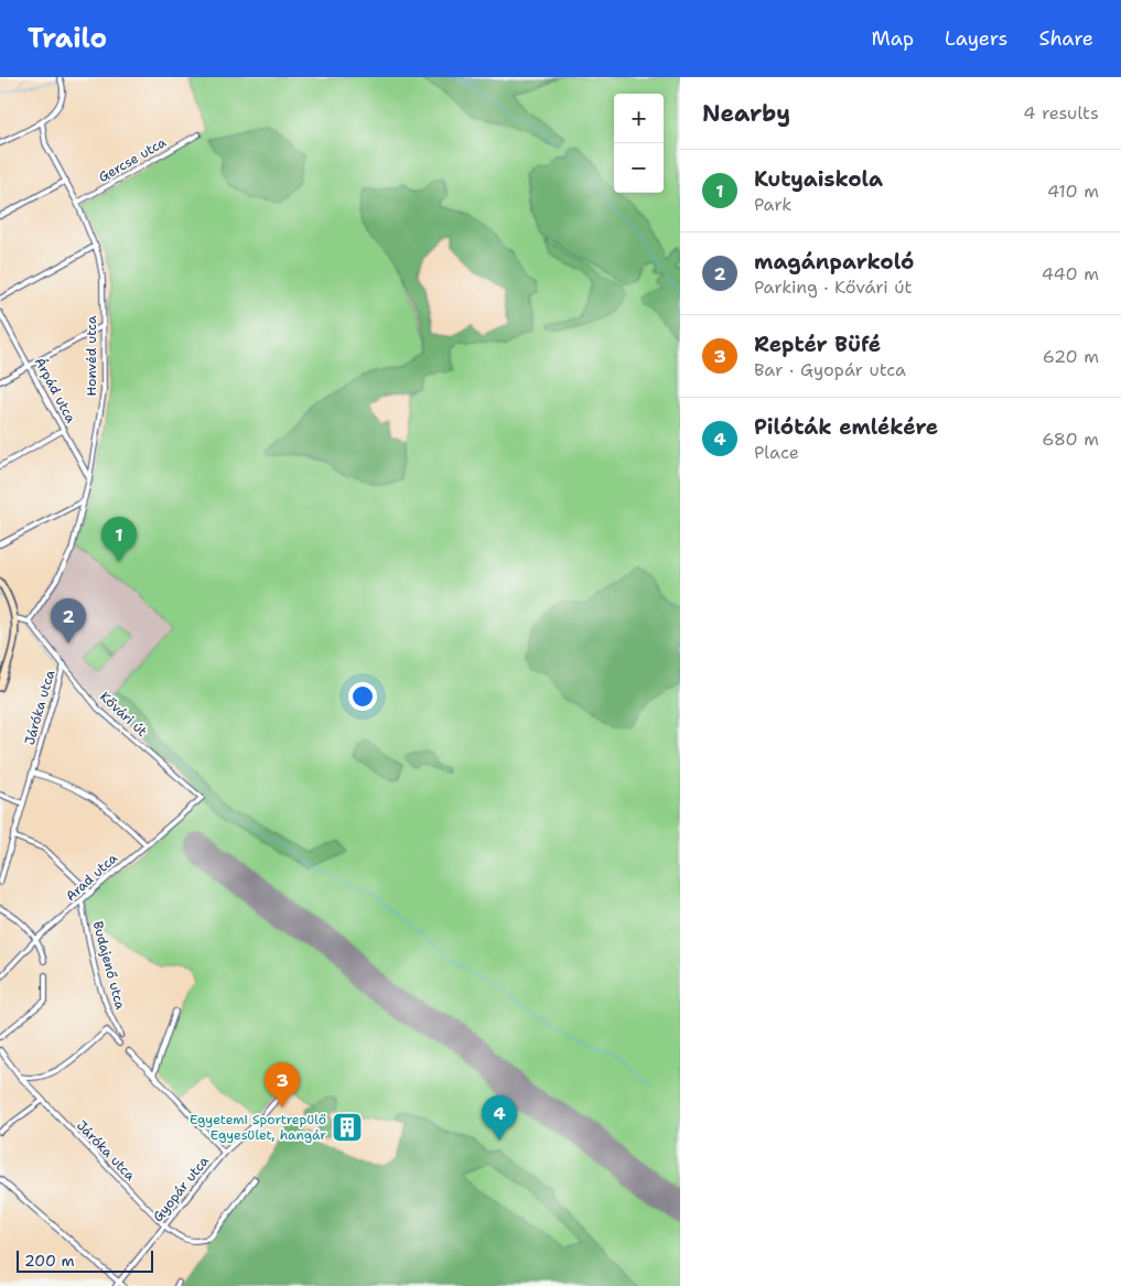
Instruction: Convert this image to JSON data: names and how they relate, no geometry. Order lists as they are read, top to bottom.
{
  "streets": {
    "street": [
      "Gercse utca",
      "Honvéd utca",
      "Árpád utca",
      "Járóka utca",
      "Kővári út",
      "Arad utca",
      "Budajenő utca",
      "Gyopár utca"
    ]
  },
  "crossings": [
    ["Gercse utca", "Honvéd utca"],
    ["Honvéd utca", "Árpád utca"],
    ["Honvéd utca", "Kővári út"],
    ["Járóka utca", "Kővári út"],
    ["Járóka utca", "Gyopár utca"],
    ["Kővári út", "Arad utca"],
    ["Arad utca", "Budajenő utca"]
  ],
  "places": {
    "building": ["Egyetemi Sportrepülő Egyesület, hangár"]
  },
  "scale_bar": "200 m",
  "page": {
    "header": "Trailo",
    "nav": ["Map", "Layers", "Share"],
    "heading": ["Nearby", "4 results"],
    "map_buttons": ["+", "−"],
    "list": [
      {
        "mark": "1",
        "name": "Kutyaiskola",
        "note": "Park",
        "value": "410 m"
      },
      {
        "mark": "2",
        "name": "magánparkoló",
        "note": "Parking · Kővári út",
        "value": "440 m"
      },
      {
        "mark": "3",
        "name": "Reptér Büfé",
        "note": "Bar · Gyopár utca",
        "value": "620 m"
      },
      {
        "mark": "4",
        "name": "Pilóták emlékére",
        "note": "Place",
        "value": "680 m"
      }
    ],
    "pins": [
      "1",
      "2",
      "3",
      "4"
    ],
    "scale": "200 m"
  }
}
